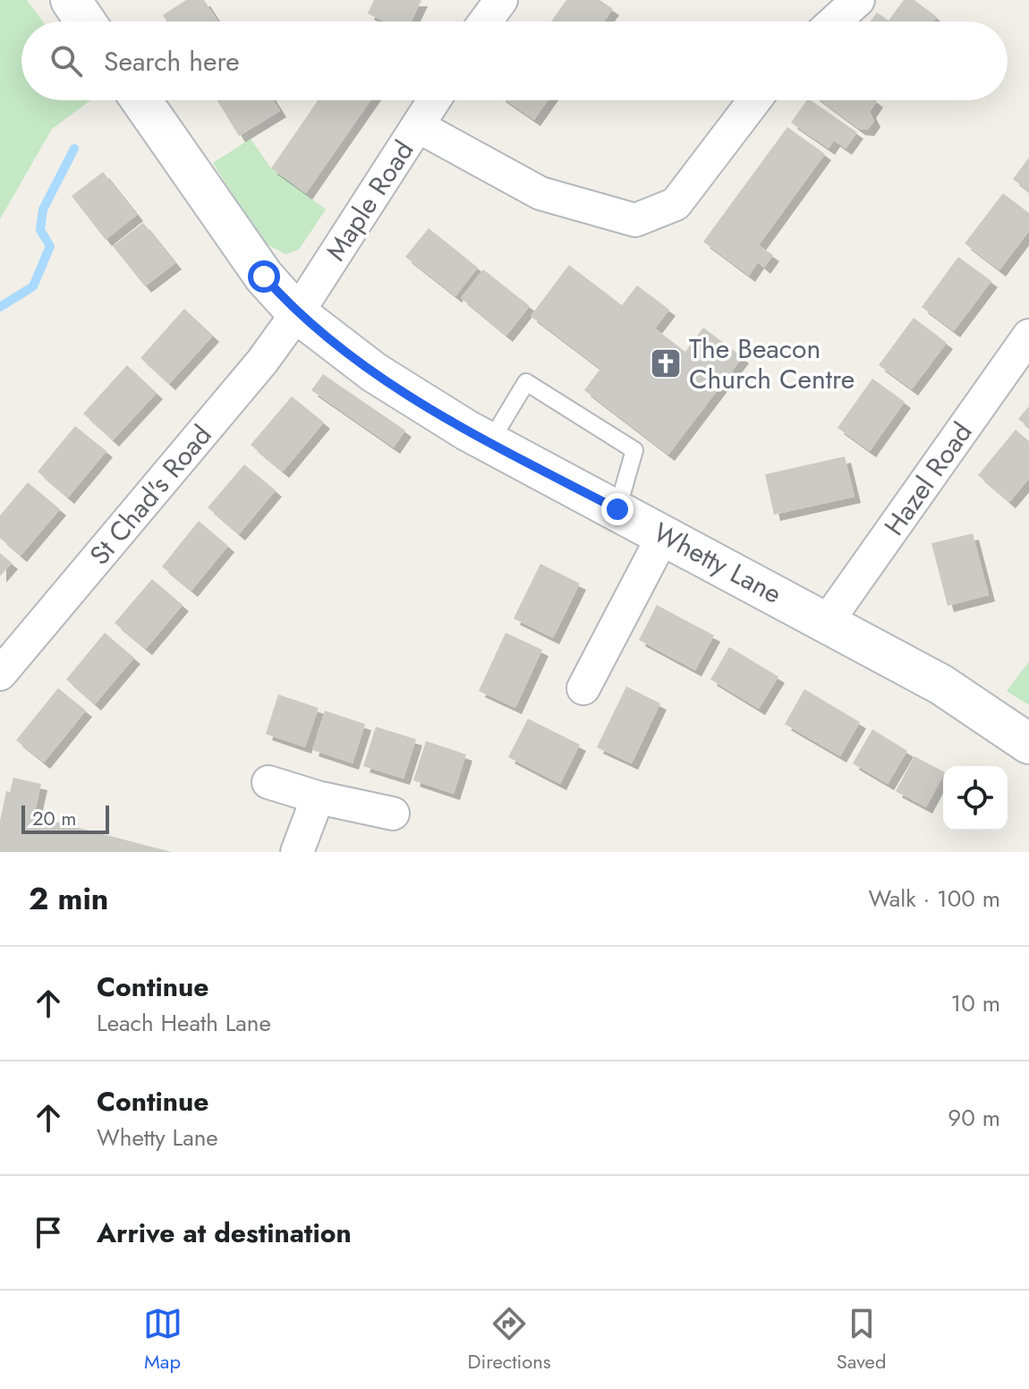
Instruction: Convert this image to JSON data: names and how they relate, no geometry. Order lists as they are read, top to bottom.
{
  "streets": {
    "street": [
      "Maple Road",
      "Hazel Road",
      "St Chad's Road",
      "Whetty Lane"
    ]
  },
  "crossings": [
    ["Maple Road", "St Chad's Road"],
    ["Maple Road", "Whetty Lane"],
    ["Hazel Road", "Whetty Lane"],
    ["St Chad's Road", "Whetty Lane"]
  ],
  "places": {
    "church": ["The Beacon Church Centre"]
  },
  "scale_bar": "20 m",
  "page": {
    "search": "Search here",
    "scale": "20 m",
    "heading": ["2 min", "Walk · 100 m"],
    "list": [
      ["Continue", "Leach Heath Lane", "10 m"],
      ["Continue", "Whetty Lane", "90 m"],
      "Arrive at destination"
    ],
    "nav": ["Map", "Directions", "Saved"]
  }
}
